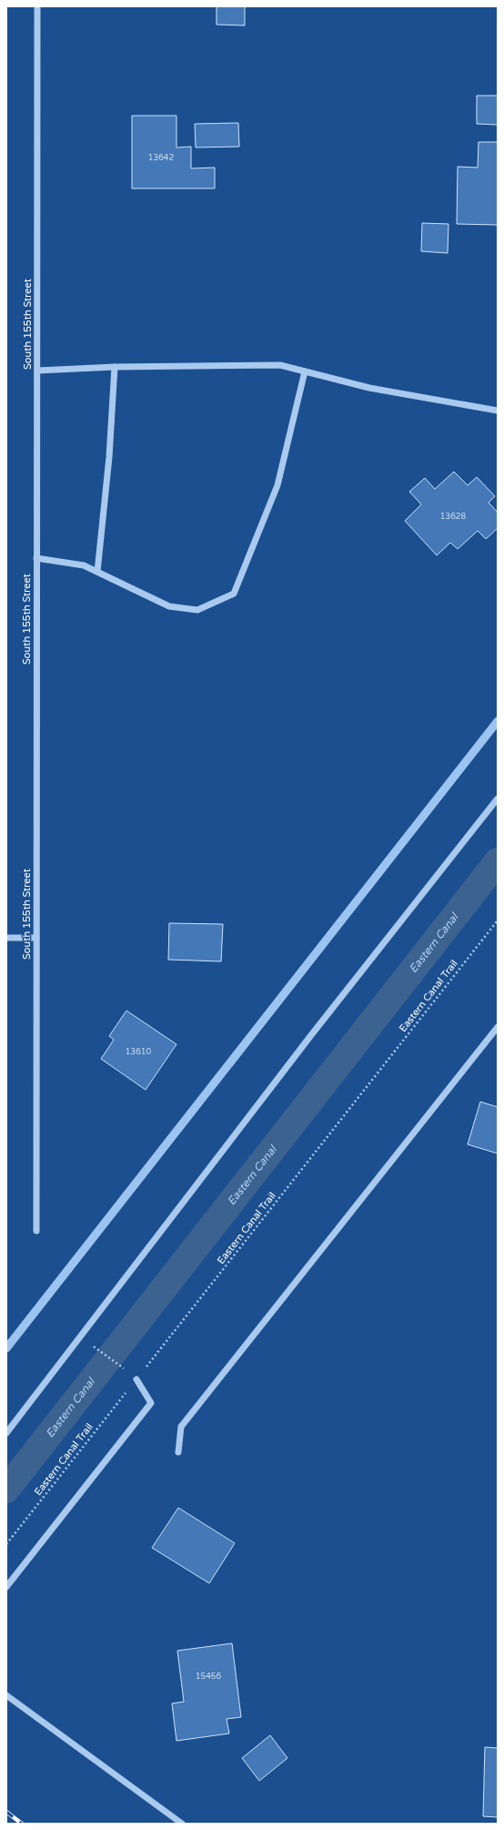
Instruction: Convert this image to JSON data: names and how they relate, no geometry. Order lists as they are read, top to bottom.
{
  "streets": {
    "street": ["South 155th Street"],
    "path": ["Eastern Canal Trail"]
  },
  "water": ["Eastern Canal"],
  "house_numbers": [
    "13642",
    "13628",
    "13610",
    "15456"
  ]
}
